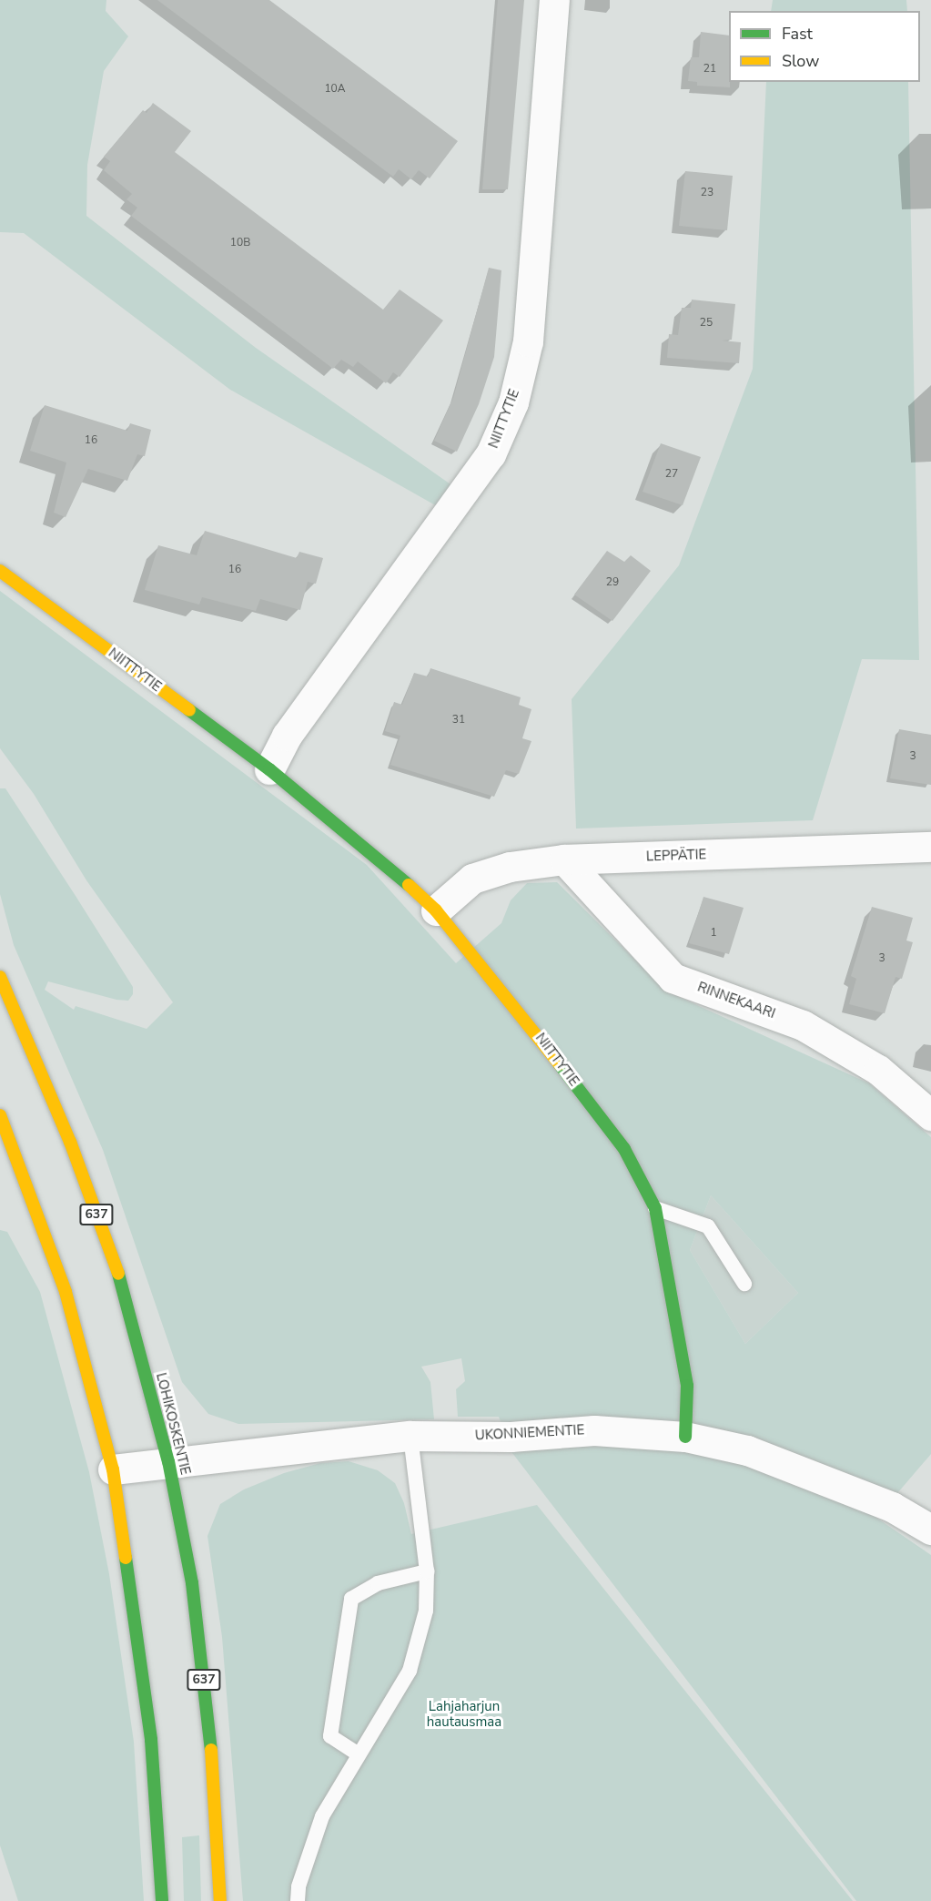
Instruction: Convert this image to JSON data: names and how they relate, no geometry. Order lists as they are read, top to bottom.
{
  "streets": {
    "main road": ["NIITTYTIE", "637", "LOHIKOSKENTIE"],
    "street": ["LEPPÄTIE", "RINNEKAARI", "UKONNIEMENTIE"]
  },
  "crossings": [
    ["NIITTYTIE", "LEPPÄTIE"],
    ["NIITTYTIE", "UKONNIEMENTIE"],
    ["LEPPÄTIE", "RINNEKAARI"],
    ["LOHIKOSKENTIE", "UKONNIEMENTIE"]
  ],
  "parks": ["Lahjaharjun hautausmaa"],
  "house_numbers": [
    "21",
    "10A",
    "23",
    "10B",
    "25",
    "16",
    "27",
    "16",
    "29",
    "31",
    "3",
    "1",
    "3"
  ],
  "legend": ["Fast", "Slow"]
}
